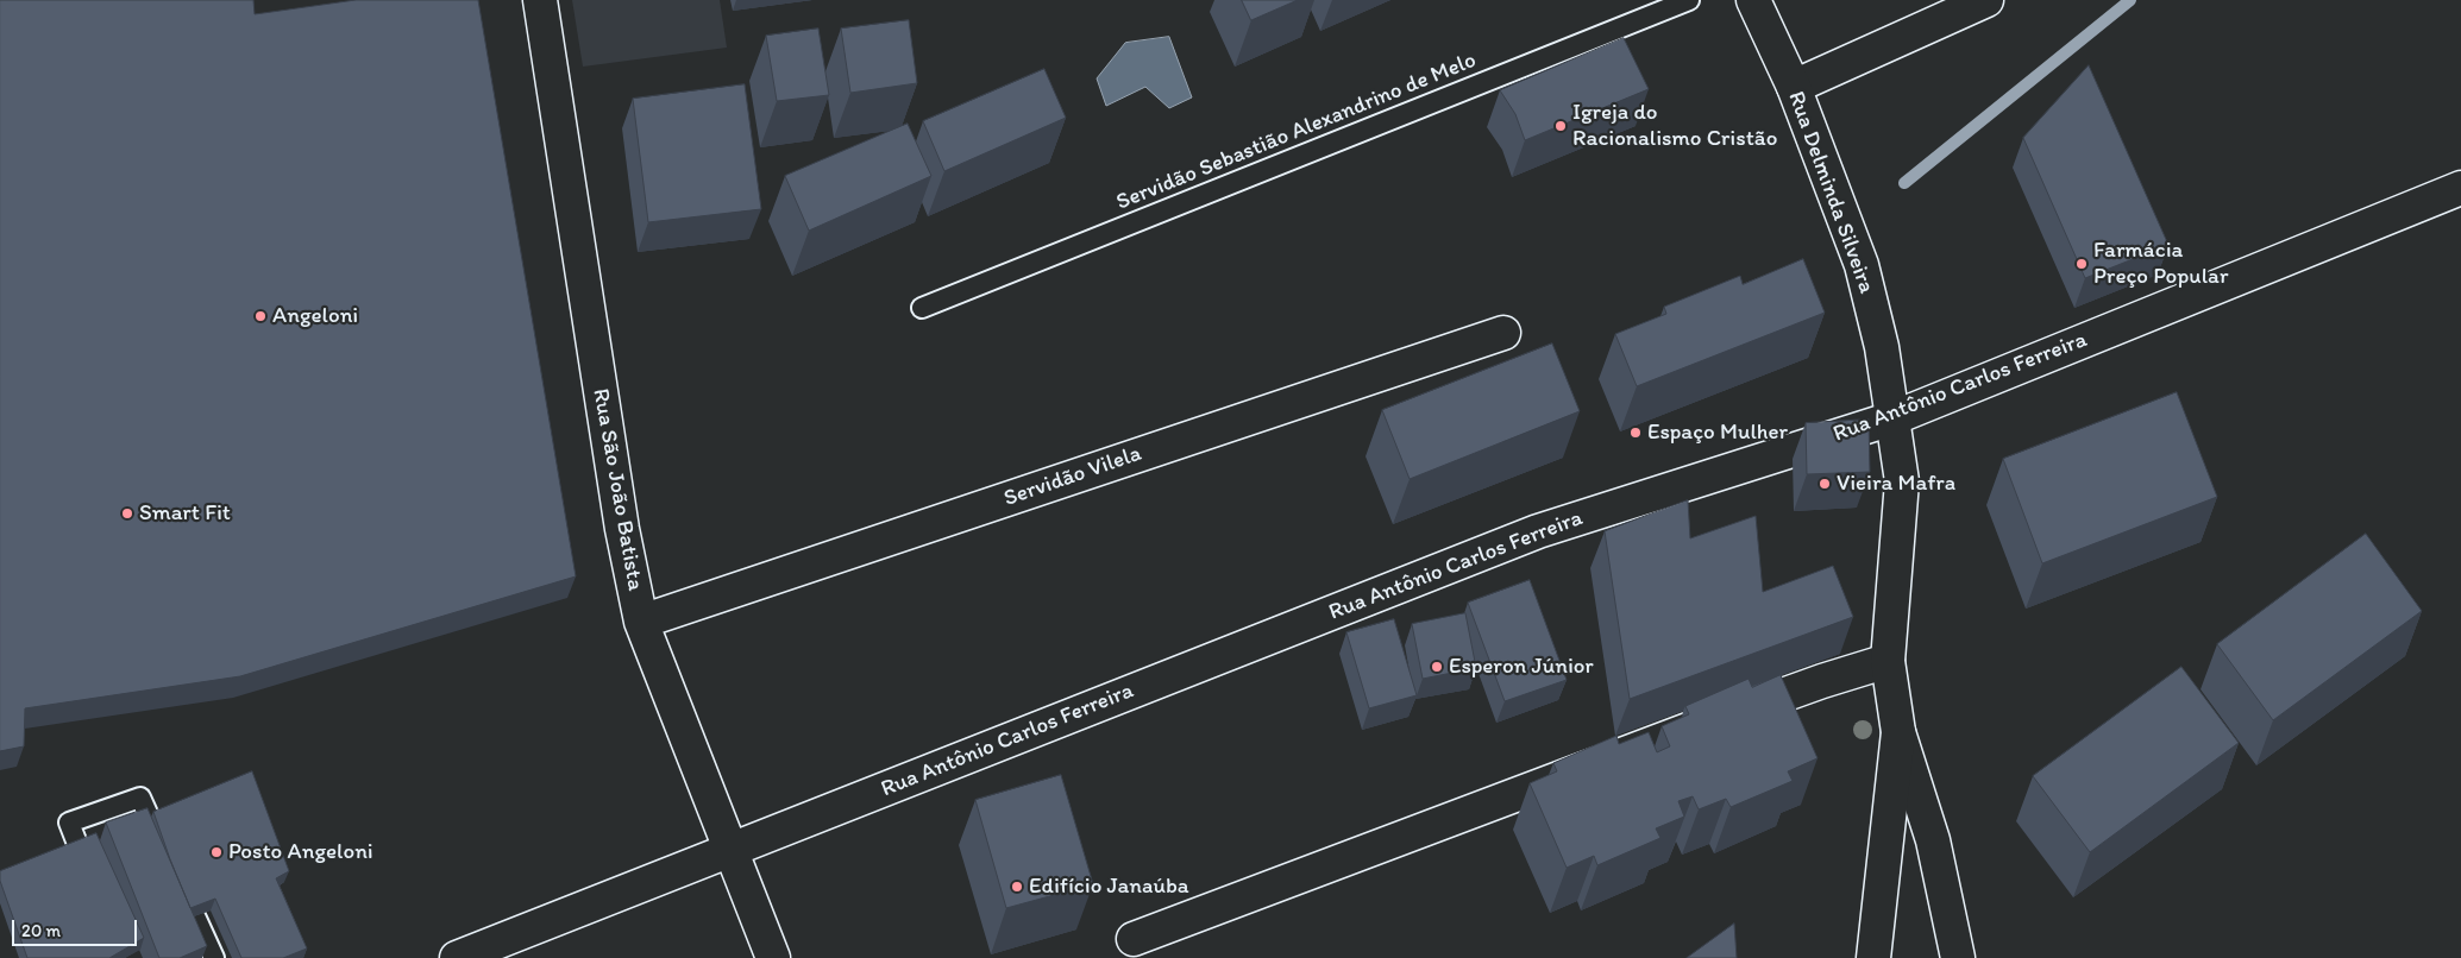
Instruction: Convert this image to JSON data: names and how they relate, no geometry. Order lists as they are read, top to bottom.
{
  "streets": {
    "street": [
      "Rua Delminda Silveira",
      "Rua Antônio Carlos Ferreira",
      "Servidão Vilela",
      "Rua São João Batista"
    ],
    "lane": ["Servidão Sebastião Alexandrino de Melo"]
  },
  "crossings": [
    ["Rua Delminda Silveira", "Rua Antônio Carlos Ferreira"],
    ["Rua Antônio Carlos Ferreira", "Rua São João Batista"],
    ["Servidão Vilela", "Rua São João Batista"]
  ],
  "places": [
    "Igreja do Racionalismo Cristão",
    "Farmácia Preço Popular",
    "Angeloni",
    "Espaço Mulher",
    "Vieira Mafra",
    "Smart Fit",
    "Esperon Júnior",
    "Posto Angeloni",
    "Edifício Janaúba"
  ],
  "scale_bar": "20 m"
}
